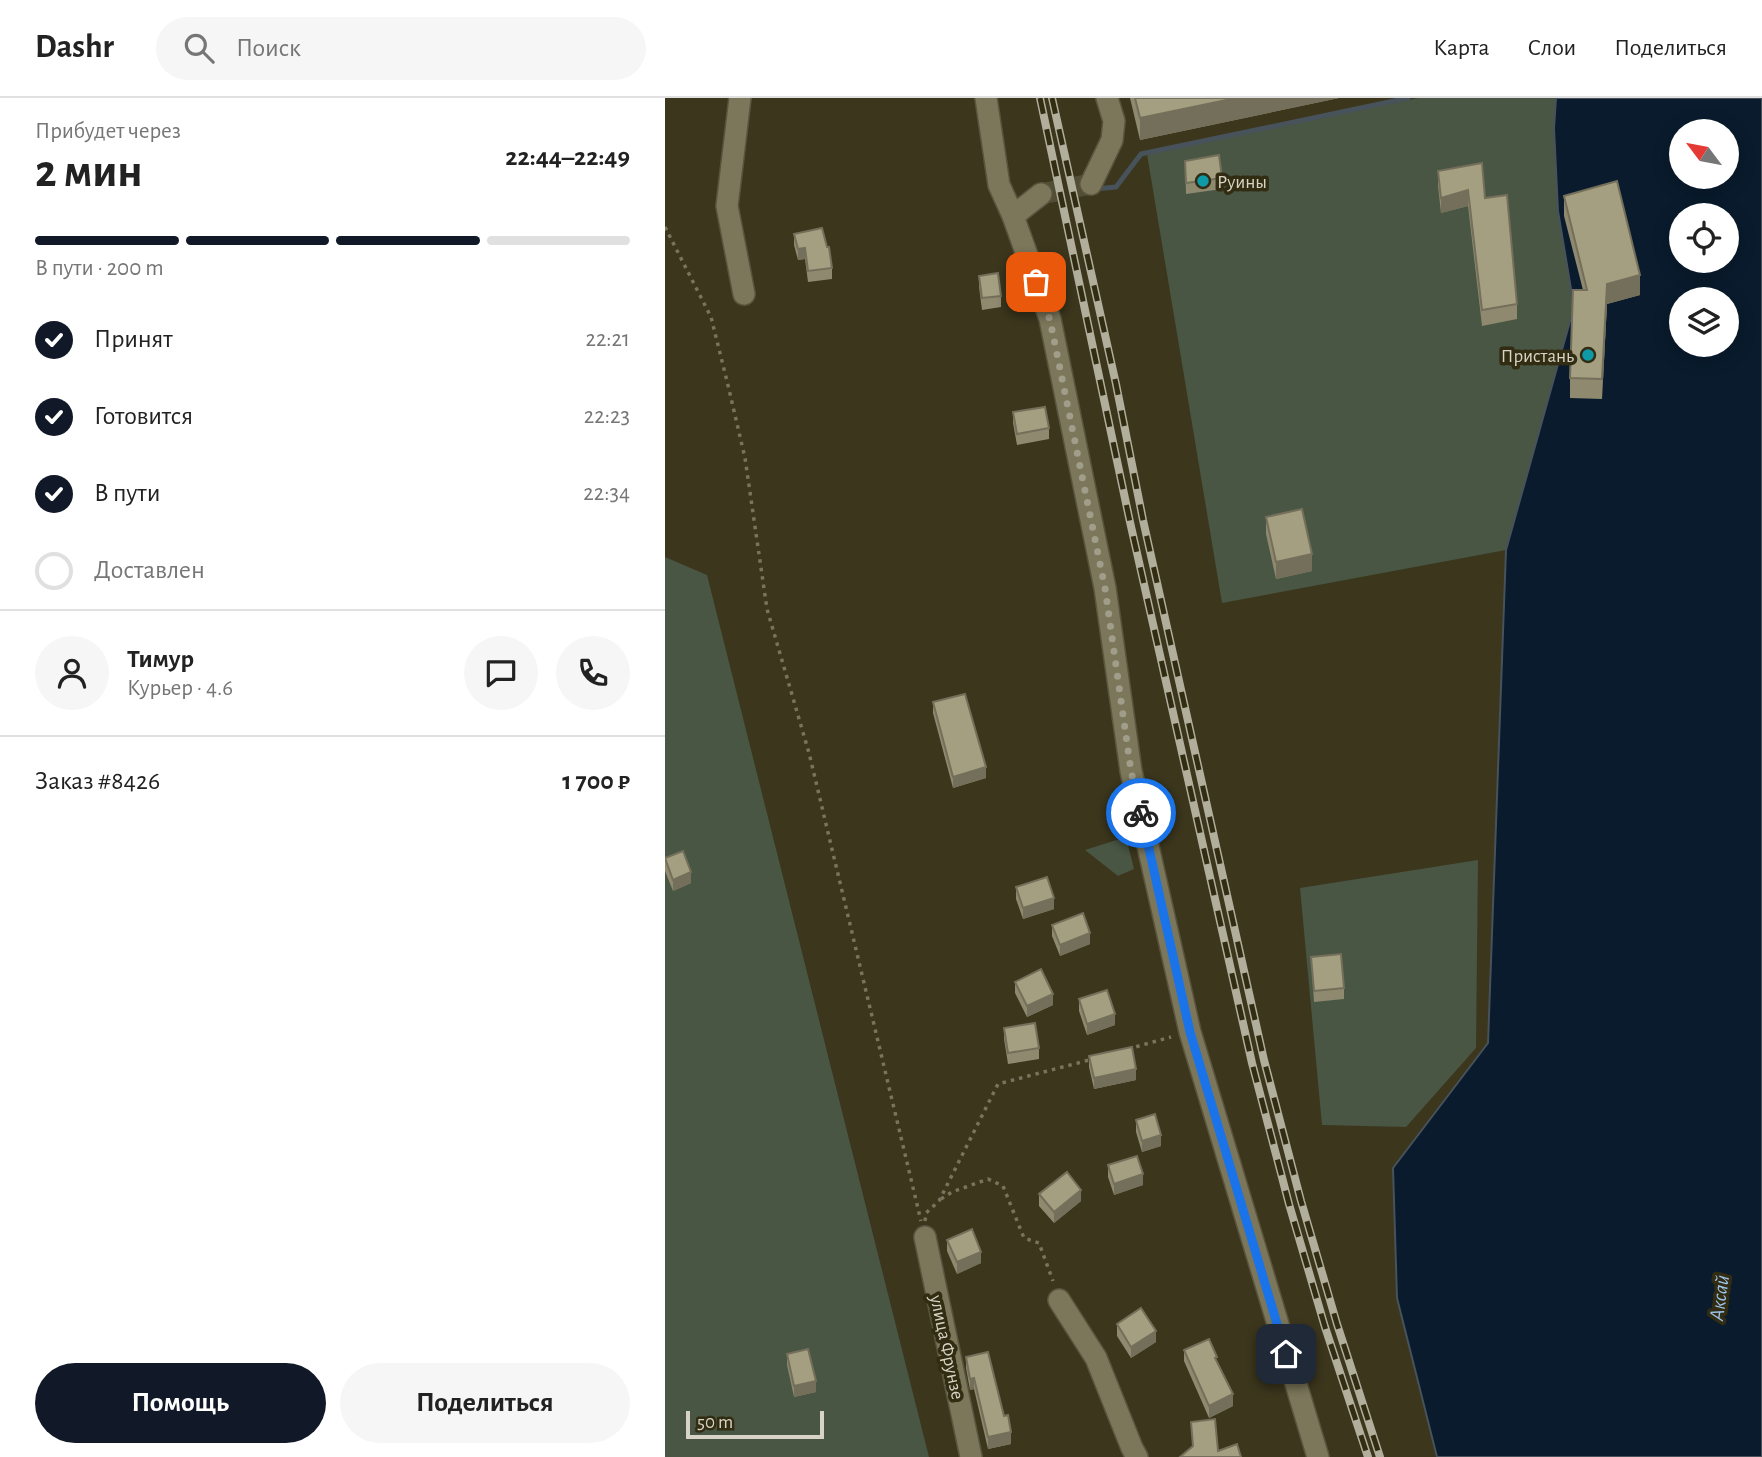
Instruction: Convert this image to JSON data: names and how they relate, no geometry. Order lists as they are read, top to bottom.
{
  "streets": {
    "street": ["улица Фрунзе"]
  },
  "water": ["Аксай"],
  "places": ["Руины", "Пристань"],
  "scale_bar": "50 m",
  "north": "top left",
  "page": {
    "header": "Dashr",
    "search": "Поиск",
    "nav": ["Карта", "Слои", "Поделиться"],
    "heading": ["2 мин", "Прибудет через", "22:44–22:49"],
    "panel": [
      "Тимур",
      "Курьер · 4.6",
      "Заказ #8426",
      "1 700 ₽"
    ],
    "bar": "В пути · 200 m",
    "list": [
      ["Принят", "22:21"],
      ["Готовится", "22:23"],
      ["В пути", "22:34"],
      "Доставлен"
    ],
    "buttons": ["Помощь", "Поделиться"],
    "scale": "50 m"
  }
}
